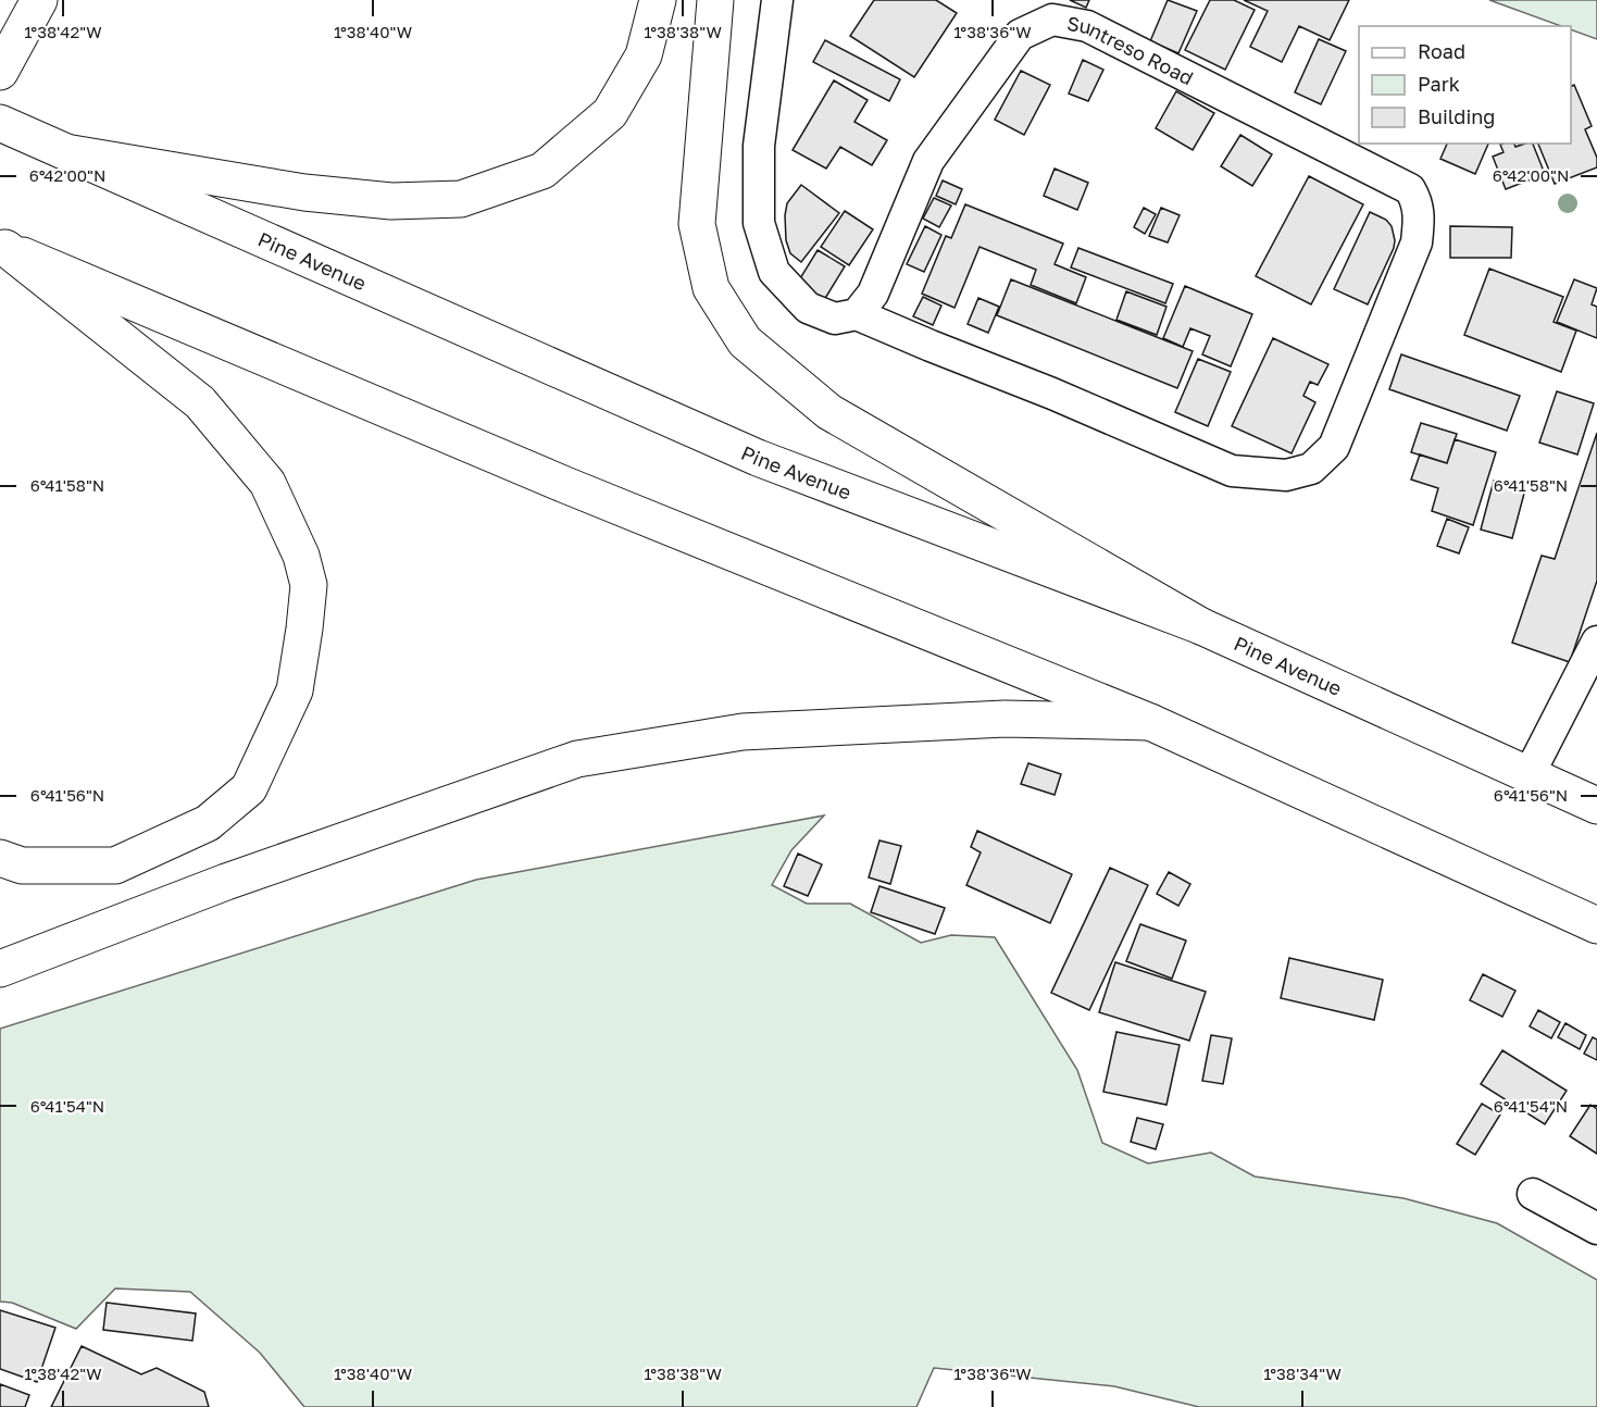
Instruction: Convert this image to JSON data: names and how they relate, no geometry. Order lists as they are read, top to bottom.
{
  "streets": {
    "main road": ["Pine Avenue"],
    "street": ["Suntreso Road"]
  },
  "legend": ["Road", "Park", "Building"],
  "coordinates": [
    "1°38'42\"W",
    "1°38'40\"W",
    "1°38'38\"W",
    "1°38'36\"W",
    "6°42'00\"N",
    "6°41'58\"N",
    "6°41'56\"N",
    "6°41'54\"N",
    "1°38'34\"W"
  ]
}
